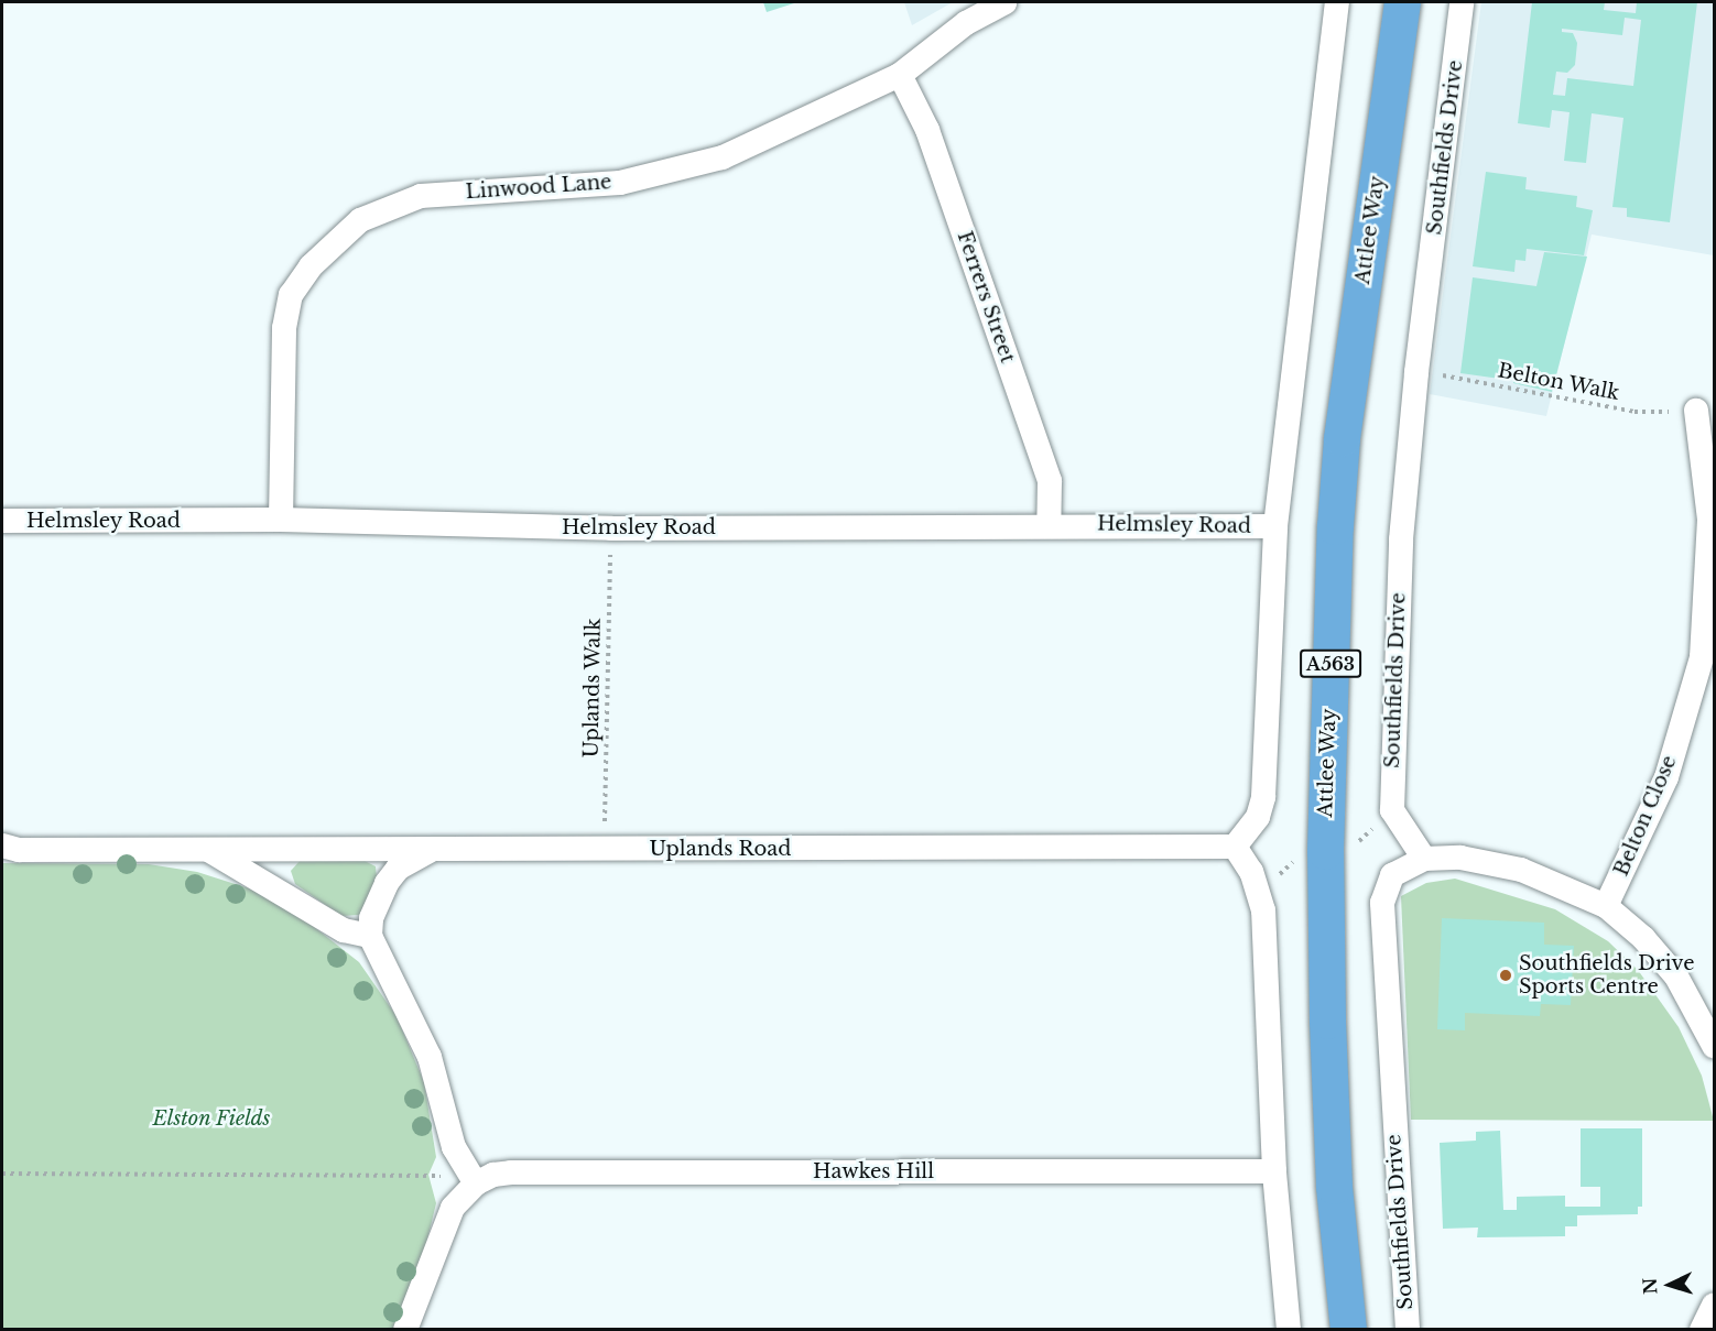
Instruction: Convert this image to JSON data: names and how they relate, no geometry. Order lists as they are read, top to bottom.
{
  "streets": {
    "highway": ["Attlee Way", "A563"],
    "street": [
      "Southfields Drive",
      "Linwood Lane",
      "Ferrers Street",
      "Helmsley Road",
      "Belton Close",
      "Uplands Road",
      "Hawkes Hill"
    ],
    "path": ["Belton Walk", "Uplands Walk"]
  },
  "crossings": [
    ["Southfields Drive", "Belton Walk"],
    ["Linwood Lane", "Ferrers Street"],
    ["Linwood Lane", "Helmsley Road"],
    ["Ferrers Street", "Helmsley Road"],
    ["Belton Walk", "Belton Close"],
    ["Helmsley Road", "Uplands Walk"],
    ["Uplands Walk", "Uplands Road"]
  ],
  "parks": ["Elston Fields"],
  "places": ["Southfields Drive Sports Centre"],
  "north": "left"
}
